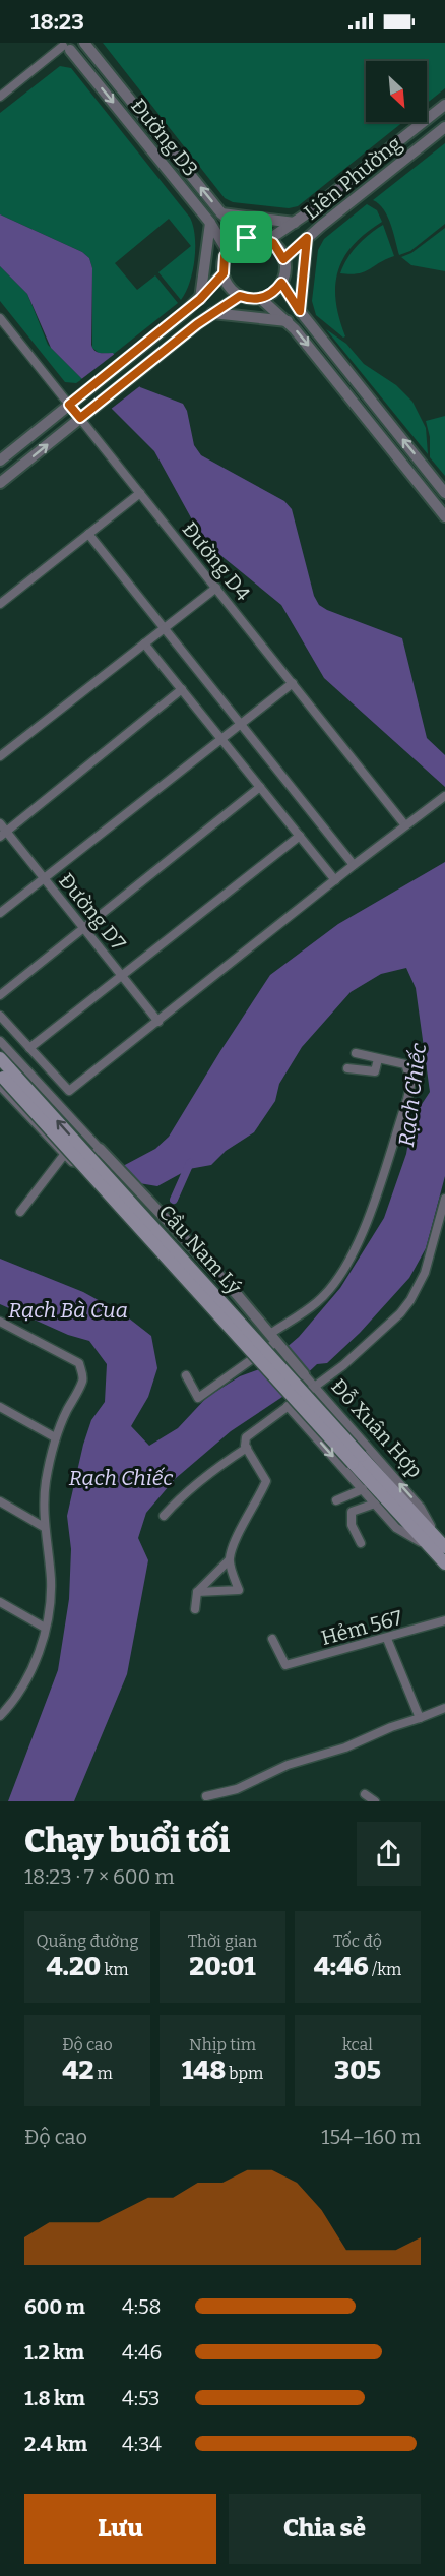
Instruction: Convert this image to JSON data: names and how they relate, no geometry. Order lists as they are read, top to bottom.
{
  "streets": {
    "main road": ["Cầu Nam Lý", "Đỗ Xuân Hợp"],
    "street": [
      "Đường D3",
      "Liên Phường",
      "Đường D4",
      "Đường D7",
      "Hẻm 567"
    ]
  },
  "crossings": [
    ["Đường D3", "Liên Phường"],
    ["Cầu Nam Lý", "Đỗ Xuân Hợp"]
  ],
  "water": ["Rạch Chiếc", "Rạch Bà Cua"],
  "north": "bottom right",
  "page": {
    "status": "18:23",
    "heading": ["Chạy buổi tối", "18:23 · 7 × 600 m"],
    "stats": [
      ["Quãng đường", "4.20 km"],
      ["Thời gian", "20:01"],
      ["Tốc độ", "4:46 /km"],
      ["Độ cao", "42 m"],
      ["Nhịp tim", "148 bpm"],
      ["kcal", "305"]
    ],
    "chart": ["Độ cao", "154–160 m"],
    "list": [
      {
        "name": "600 m",
        "note": "4:58"
      },
      {
        "name": "1.2 km",
        "note": "4:46"
      },
      {
        "name": "1.8 km",
        "note": "4:53"
      },
      {
        "name": "2.4 km",
        "note": "4:34"
      }
    ],
    "buttons": ["Lưu", "Chia sẻ"]
  }
}
